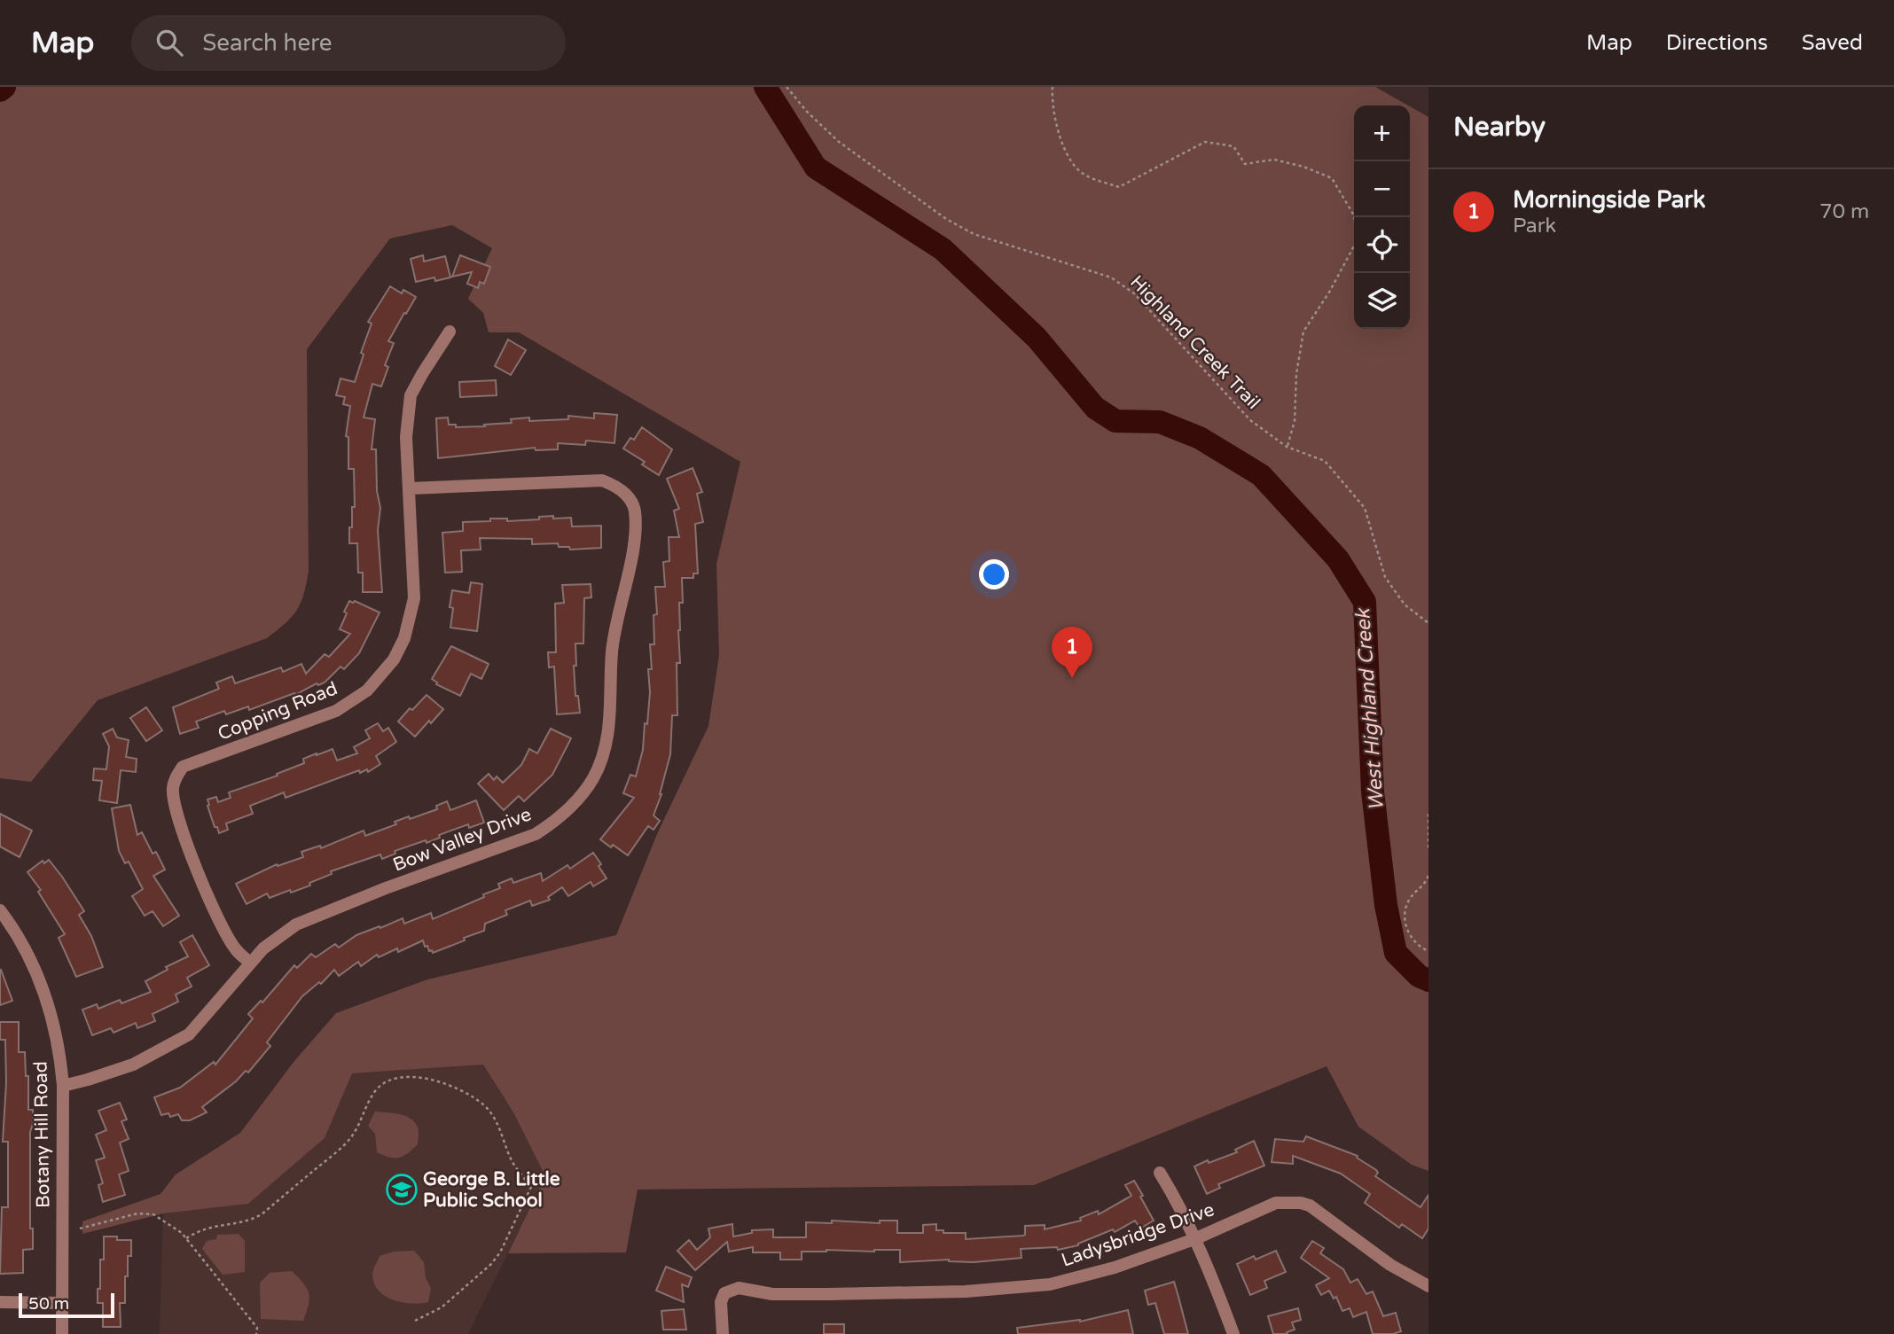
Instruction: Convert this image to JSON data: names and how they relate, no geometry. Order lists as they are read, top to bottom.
{
  "streets": {
    "street": [
      "Copping Road",
      "Bow Valley Drive",
      "Botany Hill Road",
      "Ladysbridge Drive"
    ],
    "path": ["Highland Creek Trail"]
  },
  "crossings": [
    ["Copping Road", "Bow Valley Drive"],
    ["Bow Valley Drive", "Botany Hill Road"]
  ],
  "water": ["West Highland Creek"],
  "places": {
    "school or university": ["George B. Little Public School"]
  },
  "scale_bar": "50 m",
  "page": {
    "header": "Map",
    "search": "Search here",
    "nav": ["Map", "Directions", "Saved"],
    "heading": "Nearby",
    "map_buttons": ["+", "−"],
    "list": [
      {
        "mark": "1",
        "name": "Morningside Park",
        "note": "Park",
        "value": "70 m"
      }
    ],
    "pins": "1",
    "scale": "50 m"
  }
}
